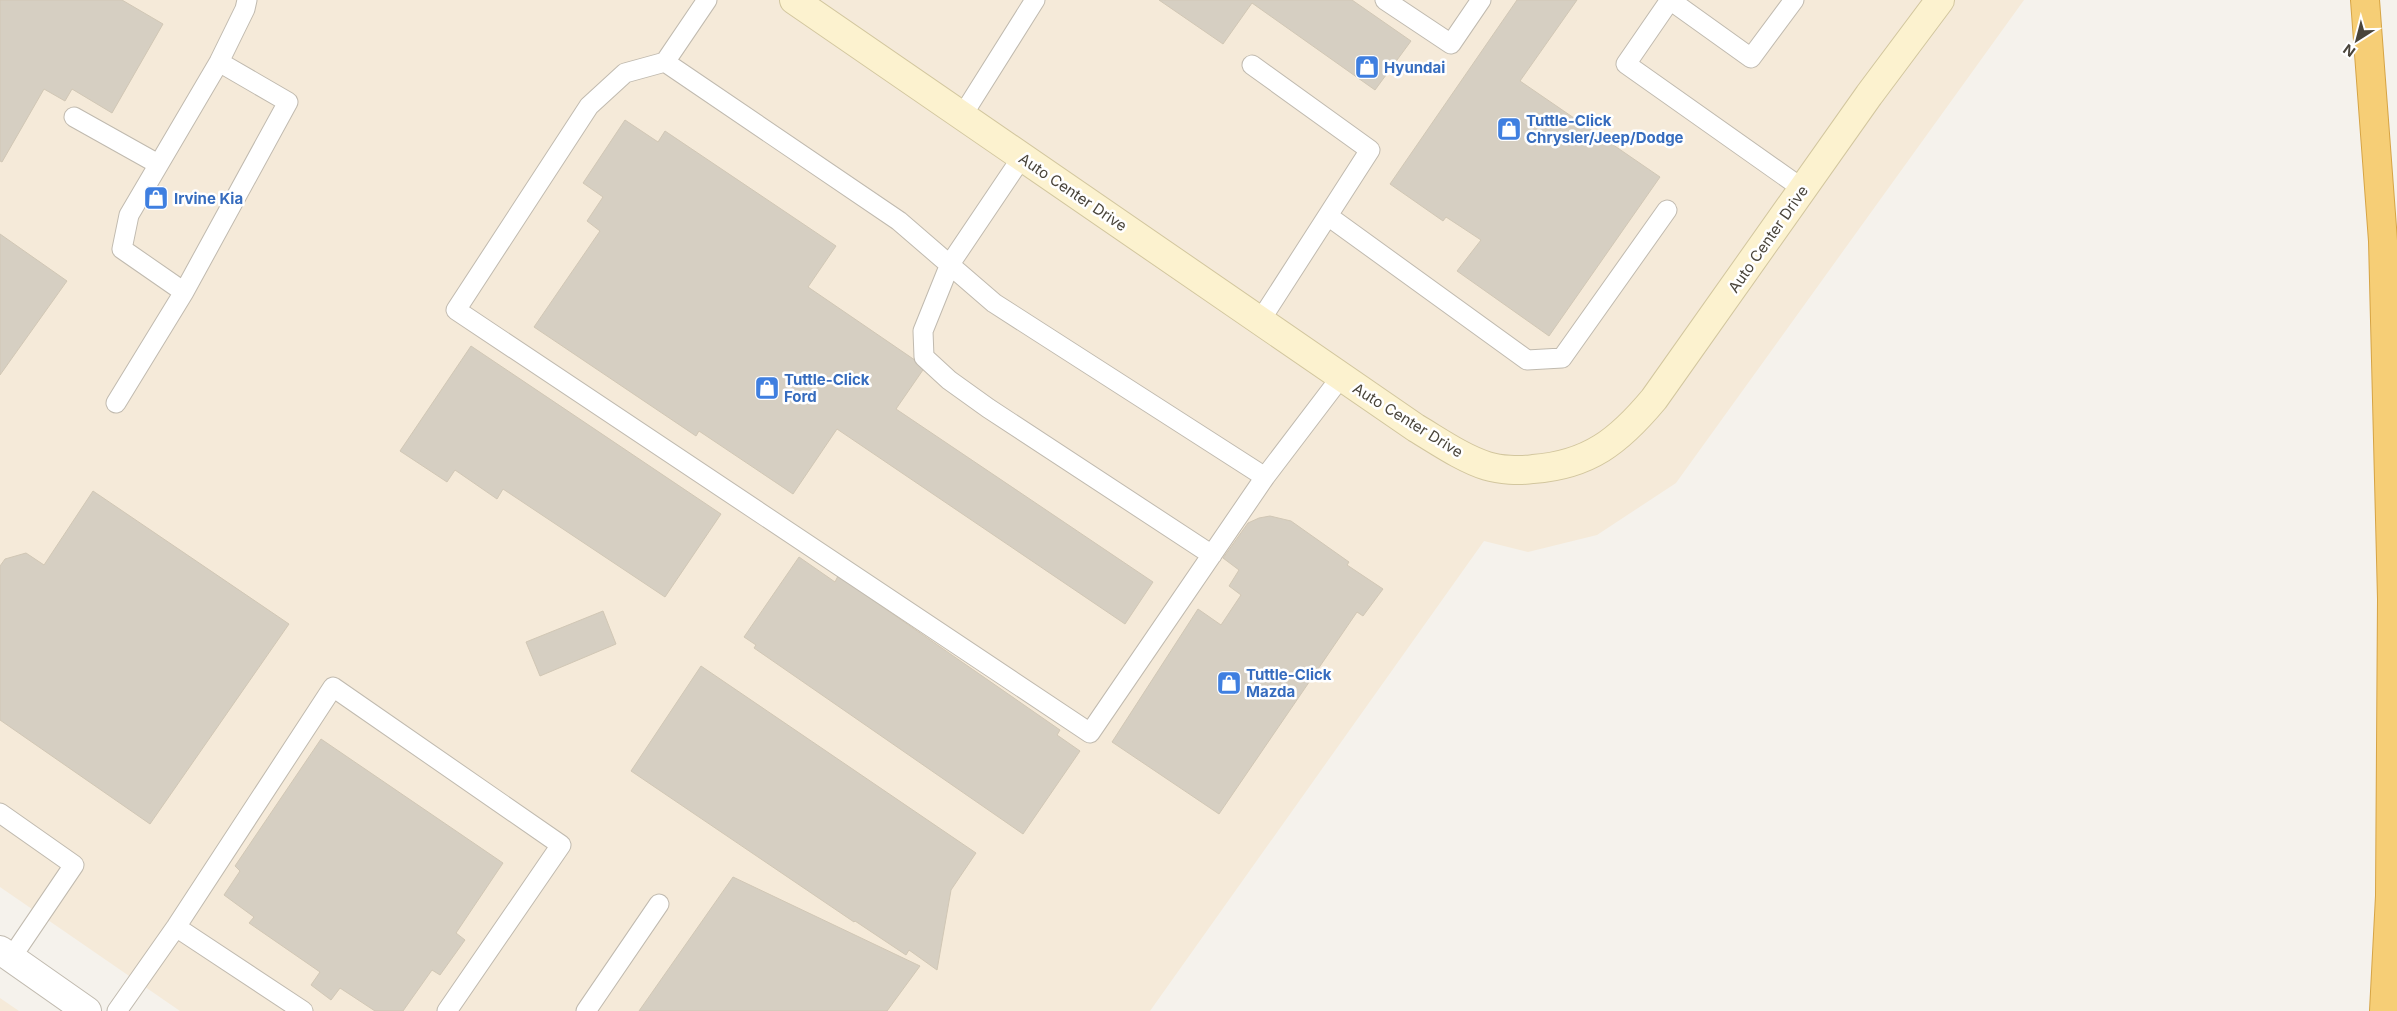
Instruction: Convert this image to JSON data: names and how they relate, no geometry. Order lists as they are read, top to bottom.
{
  "streets": {
    "street": ["Auto Center Drive"]
  },
  "places": {
    "shop": [
      "Hyundai",
      "Tuttle-Click Chrysler/Jeep/Dodge",
      "Irvine Kia",
      "Tuttle-Click Ford",
      "Tuttle-Click Mazda"
    ]
  },
  "north": "bottom left"
}
